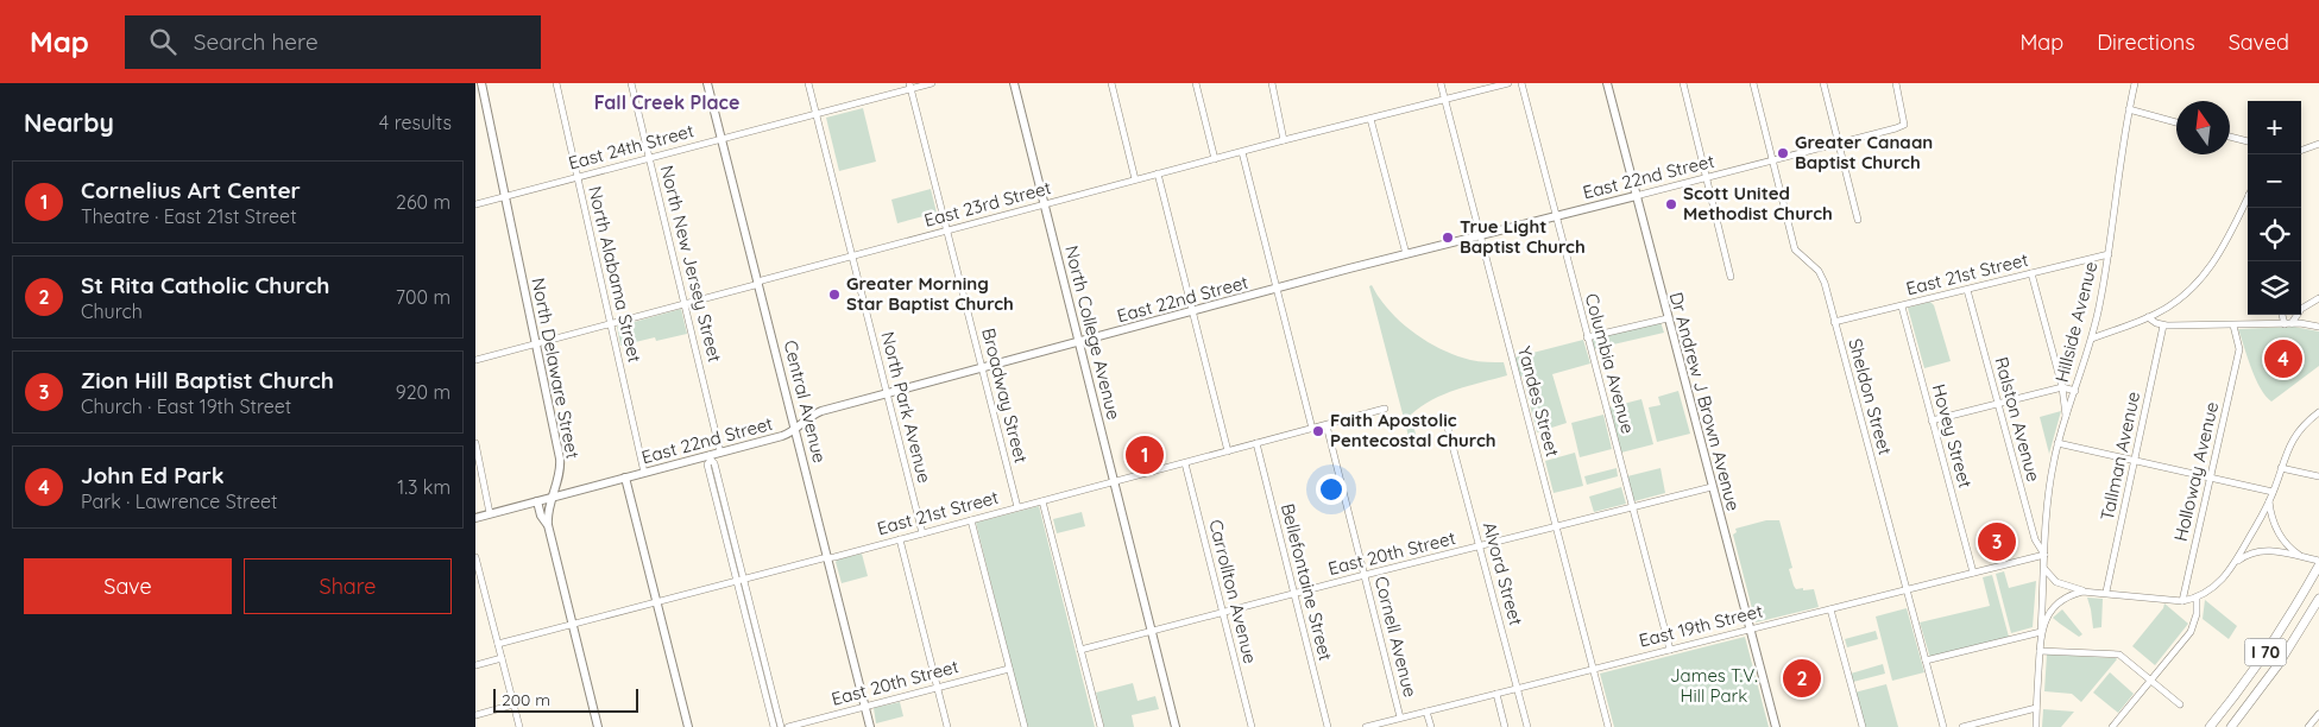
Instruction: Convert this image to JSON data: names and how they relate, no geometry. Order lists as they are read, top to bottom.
{
  "streets": {
    "highway": ["I 70"],
    "main road": [
      "East 22nd Street",
      "North College Avenue",
      "North Delaware Street",
      "Central Avenue",
      "Dr Andrew J Brown Avenue"
    ],
    "street": [
      "East 24th Street",
      "East 23rd Street",
      "North New Jersey Street",
      "North Alabama Street",
      "East 21st Street",
      "Hillside Avenue",
      "Columbia Avenue",
      "Broadway Street",
      "Sheldon Street",
      "Yandes Street",
      "North Park Avenue",
      "Ralston Avenue",
      "Hovey Street",
      "Tallman Avenue",
      "Holloway Avenue",
      "East 20th Street",
      "Alvord Street",
      "Bellefontaine Street",
      "Carrollton Avenue",
      "East 19th Street",
      "Cornell Avenue"
    ]
  },
  "crossings": [
    ["East 24th Street", "North New Jersey Street"],
    ["East 24th Street", "North Alabama Street"],
    ["East 24th Street", "North Delaware Street"],
    ["East 24th Street", "Broadway Street"],
    ["East 24th Street", "Central Avenue"],
    ["East 24th Street", "North Park Avenue"],
    ["East 22nd Street", "North New Jersey Street"],
    ["East 22nd Street", "North Alabama Street"],
    ["East 22nd Street", "North College Avenue"],
    ["East 22nd Street", "Columbia Avenue"],
    ["East 22nd Street", "North Delaware Street"],
    ["East 22nd Street", "Broadway Street"],
    ["East 22nd Street", "Sheldon Street"],
    ["East 22nd Street", "Central Avenue"],
    ["East 22nd Street", "Yandes Street"],
    ["East 22nd Street", "Dr Andrew J Brown Avenue"],
    ["East 22nd Street", "North Park Avenue"],
    ["East 23rd Street", "North New Jersey Street"],
    ["East 23rd Street", "North Alabama Street"],
    ["East 23rd Street", "North College Avenue"],
    ["East 23rd Street", "North Delaware Street"],
    ["East 23rd Street", "Broadway Street"],
    ["East 23rd Street", "Central Avenue"],
    ["East 23rd Street", "Yandes Street"],
    ["East 23rd Street", "North Park Avenue"],
    ["East 21st Street", "Hillside Avenue"],
    ["East 21st Street", "North College Avenue"],
    ["East 21st Street", "North Delaware Street"],
    ["East 21st Street", "Broadway Street"],
    ["East 21st Street", "Sheldon Street"],
    ["East 21st Street", "Central Avenue"],
    ["East 21st Street", "North Park Avenue"],
    ["East 21st Street", "Ralston Avenue"],
    ["East 21st Street", "Hovey Street"],
    ["East 21st Street", "Bellefontaine Street"],
    ["East 21st Street", "Carrollton Avenue"],
    ["East 21st Street", "Cornell Avenue"],
    ["Hillside Avenue", "Ralston Avenue"],
    ["Hillside Avenue", "East 19th Street"],
    ["North College Avenue", "East 20th Street"],
    ["Columbia Avenue", "East 20th Street"],
    ["Columbia Avenue", "East 19th Street"],
    ["Sheldon Street", "East 19th Street"],
    ["Central Avenue", "East 20th Street"],
    ["Yandes Street", "East 20th Street"],
    ["Yandes Street", "East 19th Street"],
    ["Dr Andrew J Brown Avenue", "East 20th Street"],
    ["Dr Andrew J Brown Avenue", "East 19th Street"],
    ["Ralston Avenue", "East 19th Street"],
    ["Hovey Street", "East 19th Street"],
    ["East 20th Street", "Alvord Street"],
    ["East 20th Street", "Bellefontaine Street"],
    ["East 20th Street", "Carrollton Avenue"],
    ["East 20th Street", "Cornell Avenue"],
    ["Alvord Street", "East 19th Street"],
    ["East 19th Street", "Cornell Avenue"]
  ],
  "districts": ["Fall Creek Place"],
  "parks": ["James T.V. Hill Park"],
  "places": [
    "Greater Canaan Baptist Church",
    "Scott United Methodist Church",
    "True Light Baptist Church",
    "Greater Morning Star Baptist Church",
    "Faith Apostolic Pentecostal Church"
  ],
  "scale_bar": "200 m",
  "north": "top",
  "page": {
    "header": "Map",
    "search": "Search here",
    "nav": ["Map", "Directions", "Saved"],
    "heading": ["Nearby", "4 results"],
    "map_buttons": ["+", "−"],
    "list": [
      {
        "mark": "1",
        "name": "Cornelius Art Center",
        "note": "Theatre · East 21st Street",
        "value": "260 m"
      },
      {
        "mark": "2",
        "name": "St Rita Catholic Church",
        "note": "Church",
        "value": "700 m"
      },
      {
        "mark": "3",
        "name": "Zion Hill Baptist Church",
        "note": "Church · East 19th Street",
        "value": "920 m"
      },
      {
        "mark": "4",
        "name": "John Ed Park",
        "note": "Park · Lawrence Street",
        "value": "1.3 km"
      }
    ],
    "pins": [
      "4",
      "1",
      "3",
      "2"
    ],
    "buttons": ["Save", "Share"],
    "scale": "200 m"
  }
}
